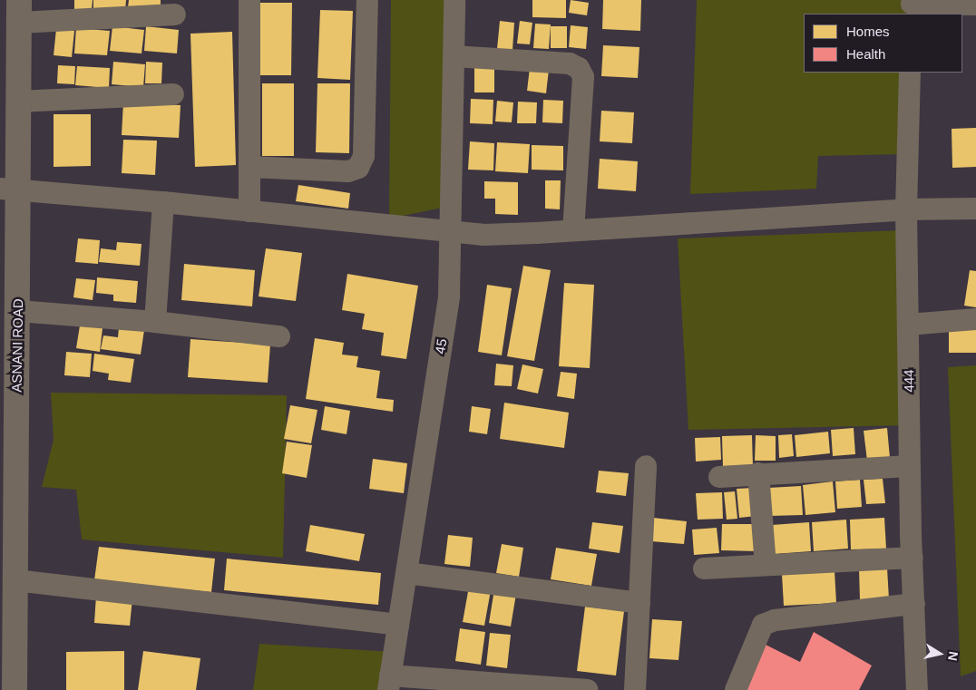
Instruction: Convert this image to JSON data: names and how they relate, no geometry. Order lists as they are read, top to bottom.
{
  "streets": {
    "street": ["ASNANI ROAD", "45", "444"]
  },
  "legend": ["Homes", "Health"],
  "north": "right"
}
